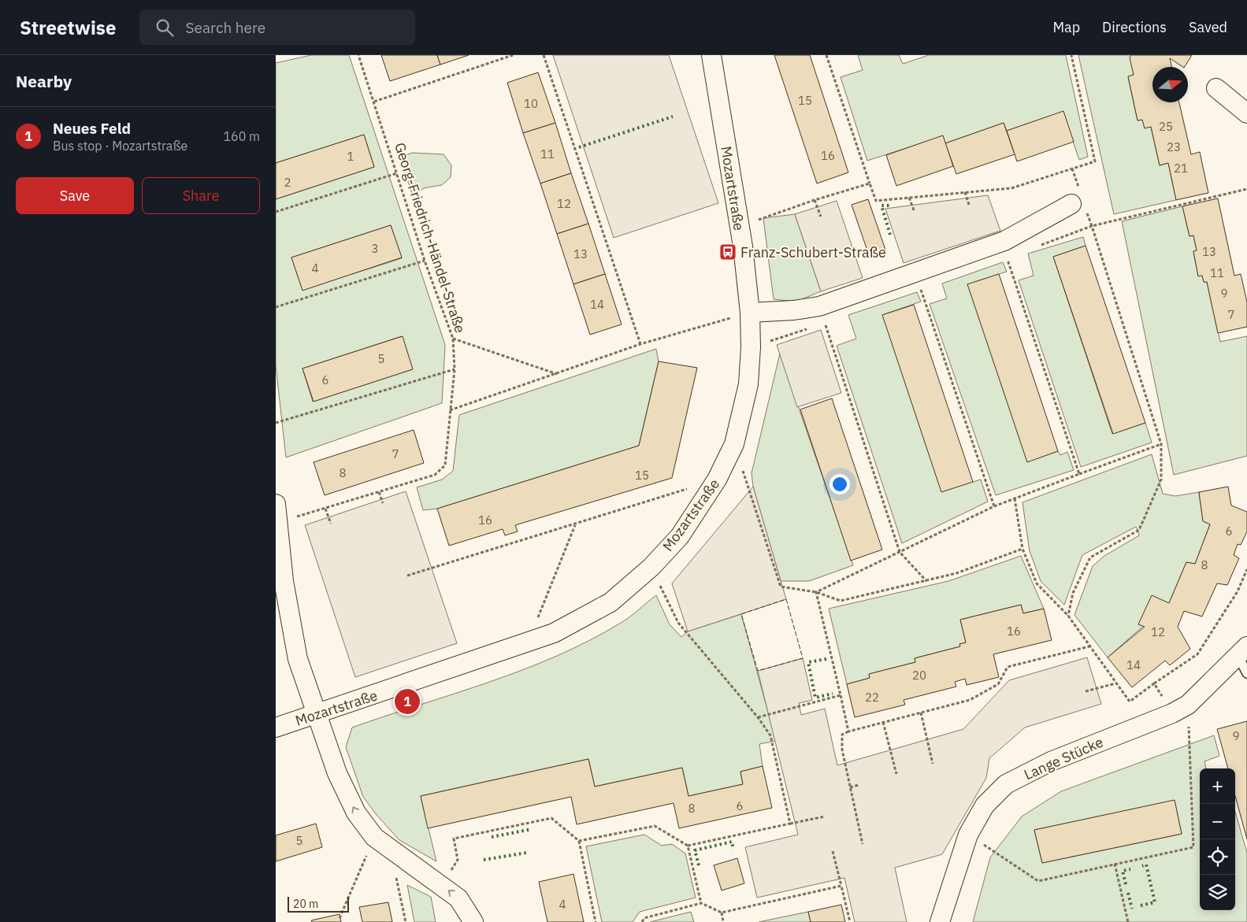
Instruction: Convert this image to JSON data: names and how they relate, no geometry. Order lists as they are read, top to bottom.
{
  "streets": {
    "street": ["Mozartstraße", "Lange Stücke"],
    "path": ["Georg-Friedrich-Händel-Straße"]
  },
  "places": {
    "bus stop": ["Franz-Schubert-Straße"]
  },
  "house_numbers": [
    "15",
    "10",
    "25",
    "23",
    "11",
    "16",
    "1",
    "21",
    "2",
    "12",
    "3",
    "13",
    "13",
    "4",
    "11",
    "9",
    "14",
    "7",
    "5",
    "6",
    "7",
    "8",
    "15",
    "16",
    "6",
    "8",
    "16",
    "12",
    "14",
    "20",
    "22",
    "9",
    "6",
    "8",
    "5",
    "4"
  ],
  "scale_bar": "20 m",
  "north": "right",
  "page": {
    "header": "Streetwise",
    "search": "Search here",
    "nav": ["Map", "Directions", "Saved"],
    "heading": "Nearby",
    "list": [
      {
        "mark": "1",
        "name": "Neues Feld",
        "note": "Bus stop · Mozartstraße",
        "value": "160 m"
      }
    ],
    "buttons": ["Save", "Share"],
    "pins": "1",
    "map_buttons": ["+", "−"],
    "scale": "20 m"
  }
}
